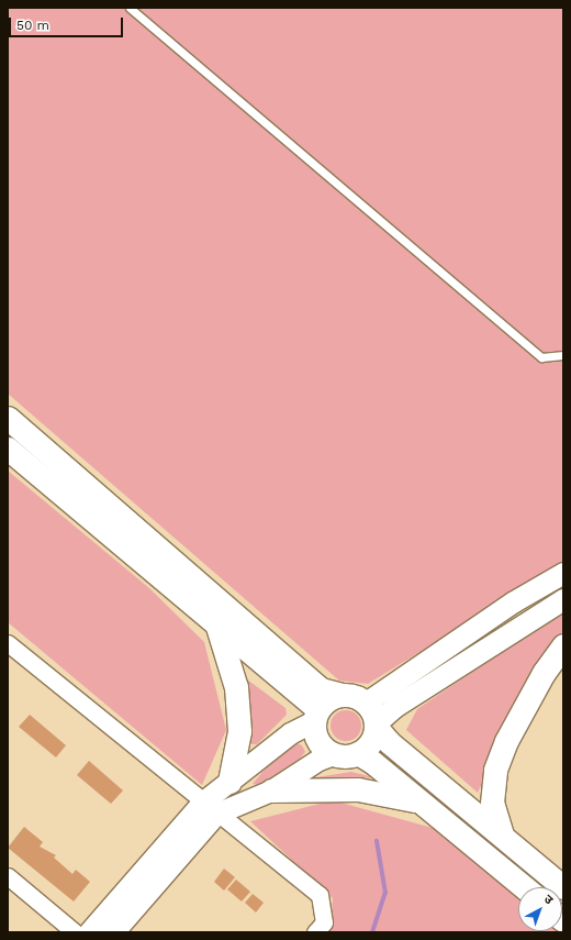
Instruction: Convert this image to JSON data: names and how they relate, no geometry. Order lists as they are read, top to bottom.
{
  "scale_bar": "50 m",
  "north": "top right"
}
